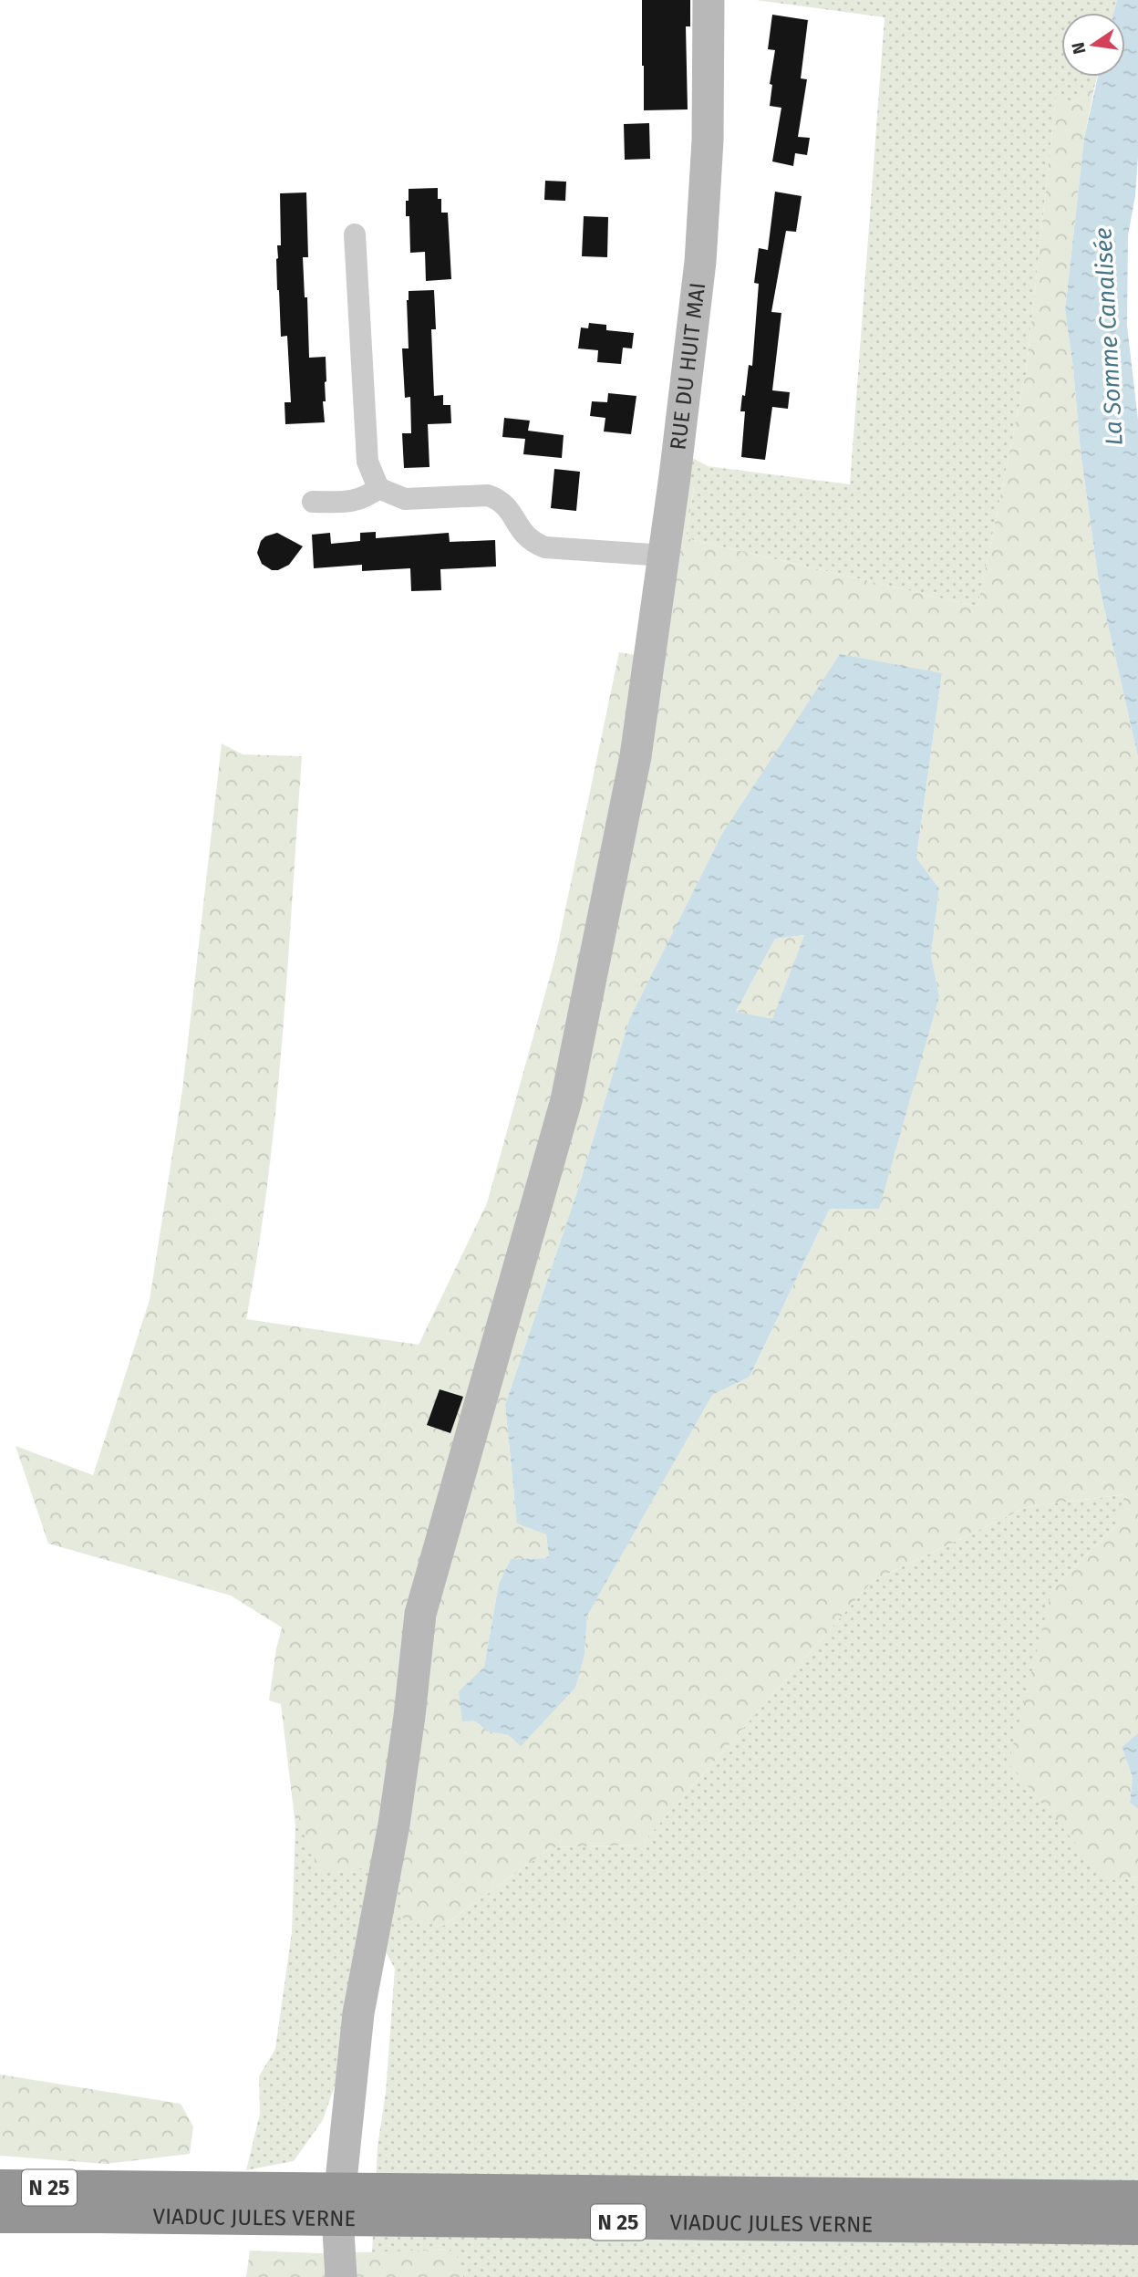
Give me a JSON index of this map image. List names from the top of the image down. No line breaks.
{"streets":{"highway":["N 25","VIADUC JULES VERNE"],"street":["RUE DU HUIT MAI"]},"crossings":[["N 25","VIADUC JULES VERNE"]],"water":["La Somme Canalisée"],"north":"left"}
